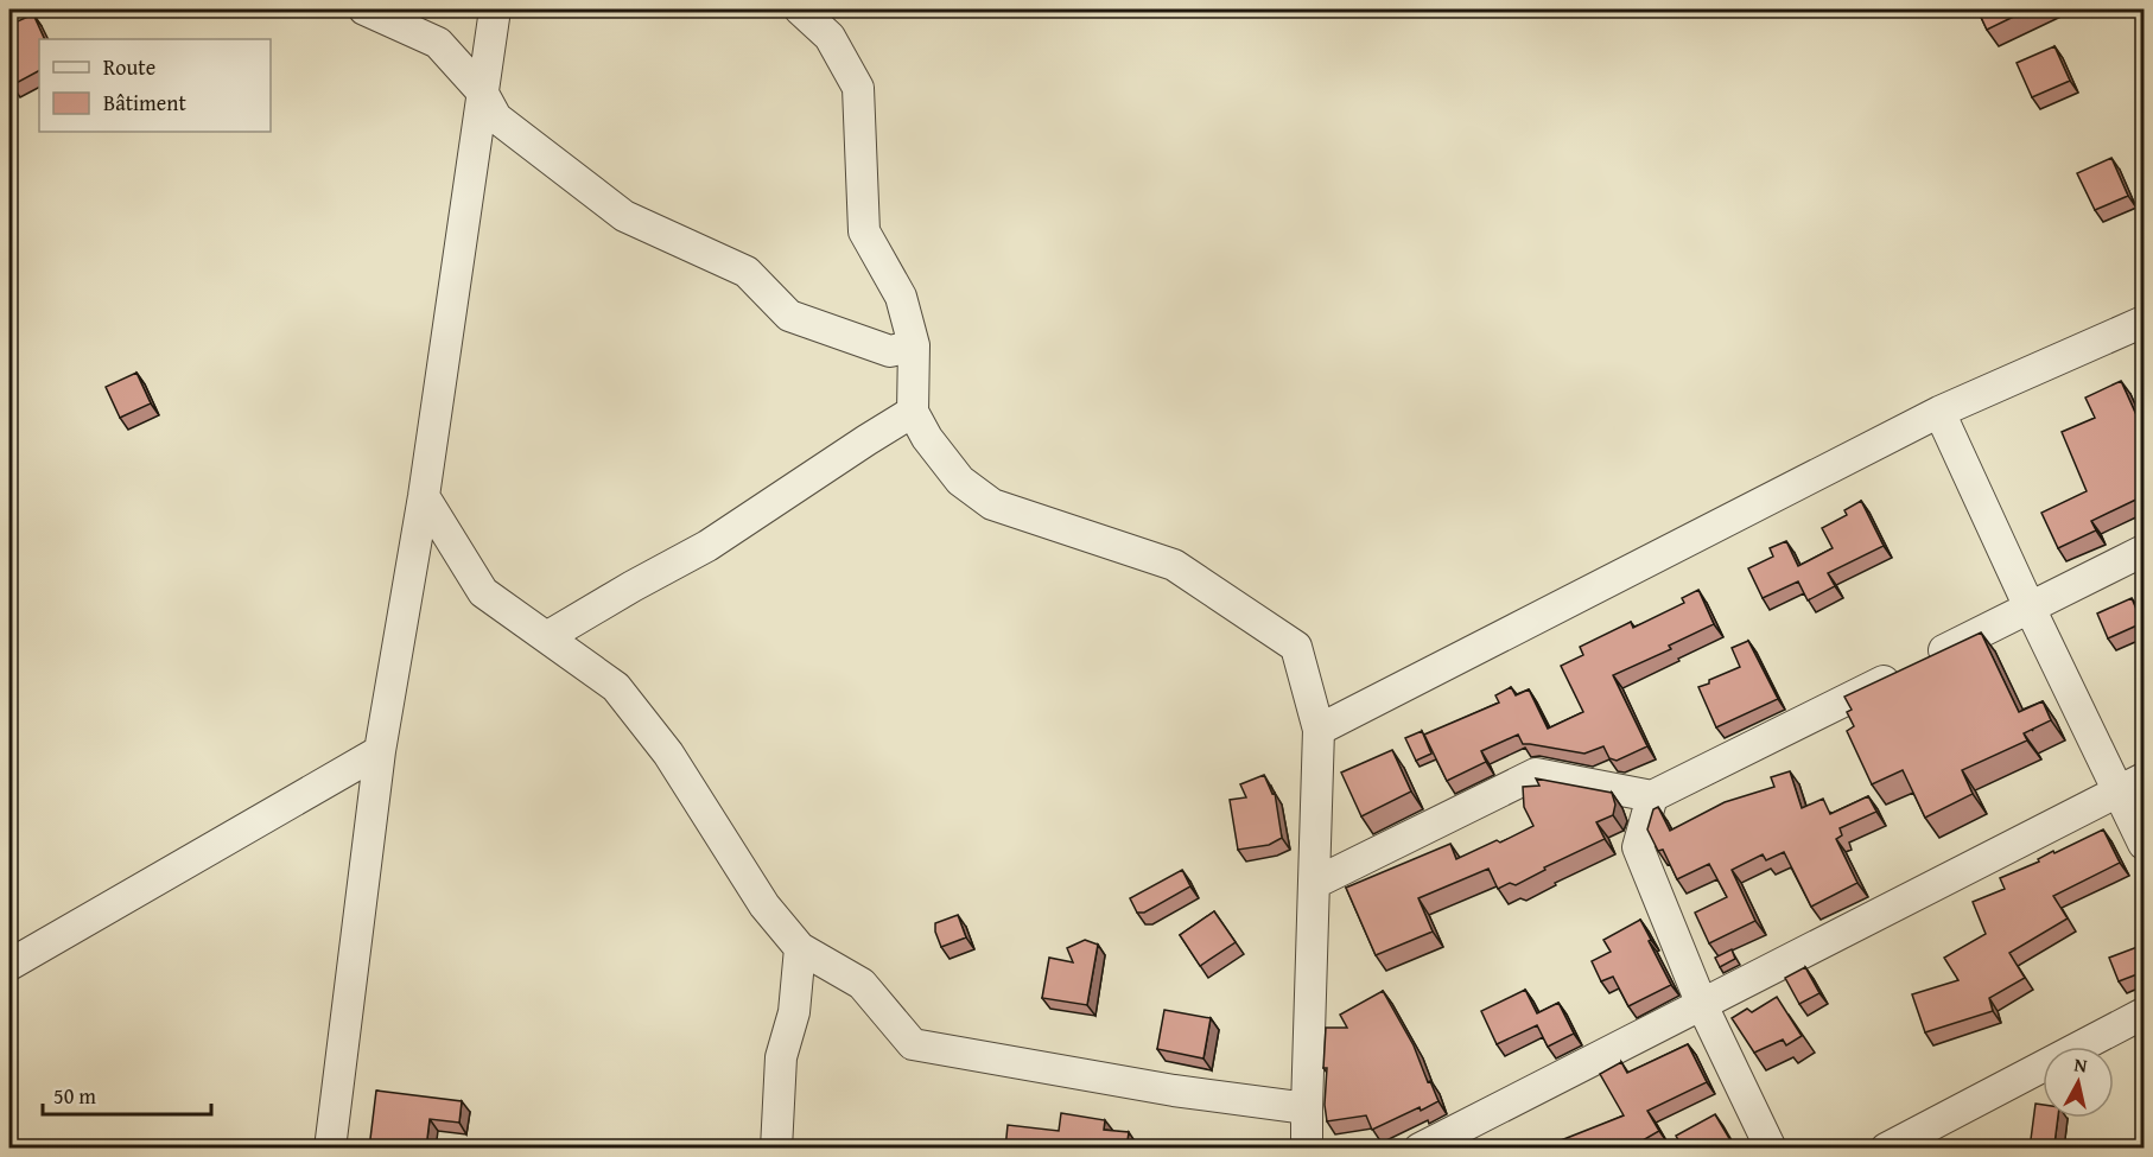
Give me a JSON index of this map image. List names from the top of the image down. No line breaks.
{"legend":["Route","Bâtiment"],"scale_bar":"50 m","north":"top"}
